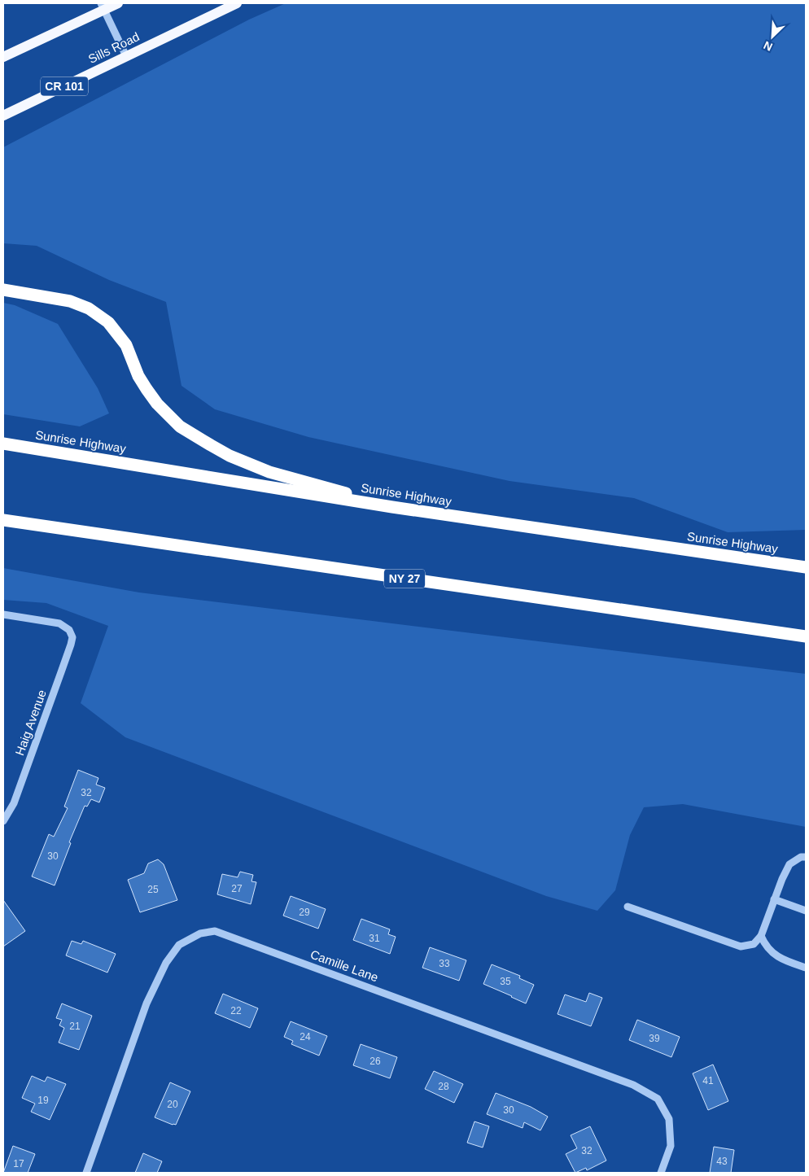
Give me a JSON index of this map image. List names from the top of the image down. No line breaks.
{"streets":{"highway":["Sunrise Highway","NY 27"],"main road":["Sills Road","CR 101"],"street":["Haig Avenue","Camille Lane"]},"house_numbers":["32","30","27","25","29","31","33","35","22","21","24","39","26","41","28","19","20","30","32","43","17"],"north":"bottom left"}
